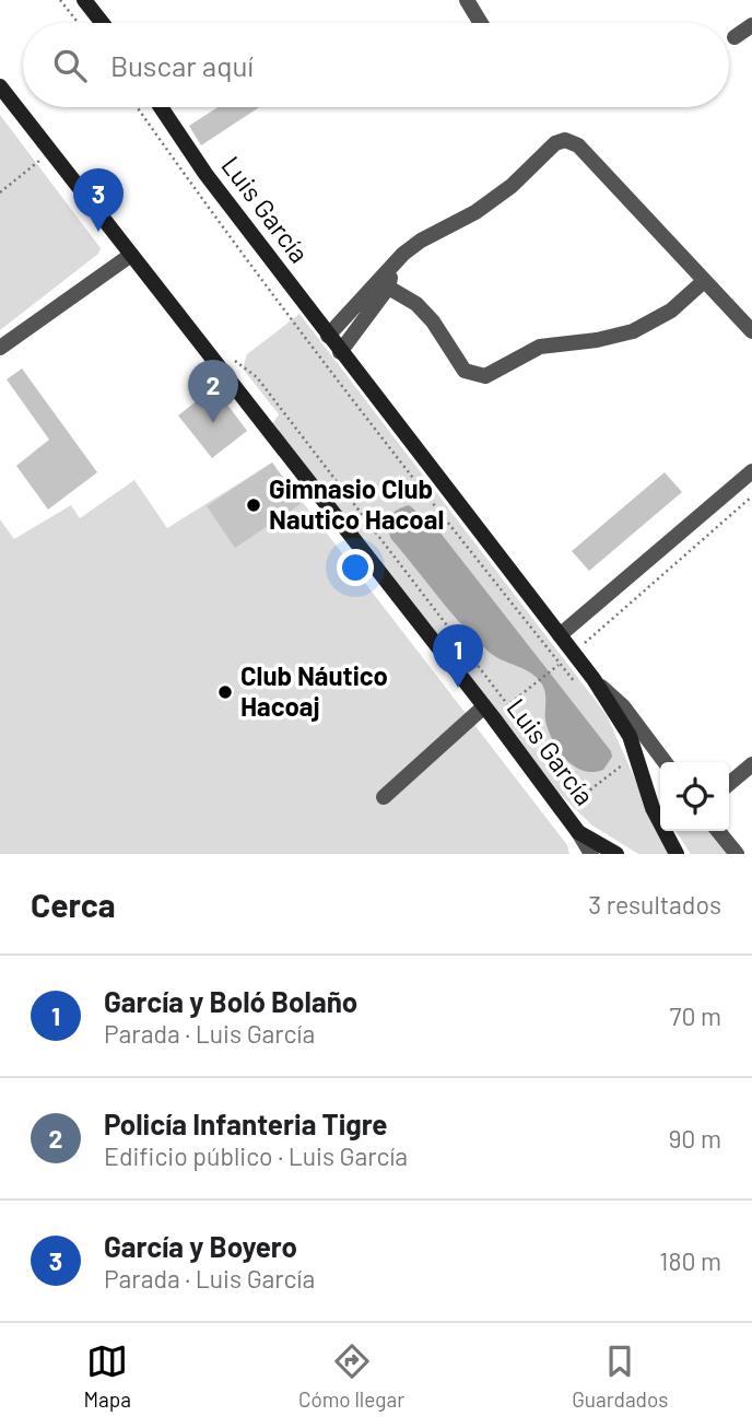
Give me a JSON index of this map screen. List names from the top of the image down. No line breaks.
{"streets":{"main road":["Luis García"]},"places":["Gimnasio Club Nautico Hacoal","Club Náutico Hacoaj"],"page":{"search":"Buscar aquí","pins":["3","2","1"],"heading":["Cerca","3 resultados"],"list":[{"mark":"1","name":"García y Boló Bolaño","note":"Parada · Luis García","value":"70 m"},{"mark":"2","name":"Policía Infanteria Tigre","note":"Edificio público · Luis García","value":"90 m"},{"mark":"3","name":"García y Boyero","note":"Parada · Luis García","value":"180 m"}],"nav":["Mapa","Cómo llegar","Guardados"]}}
